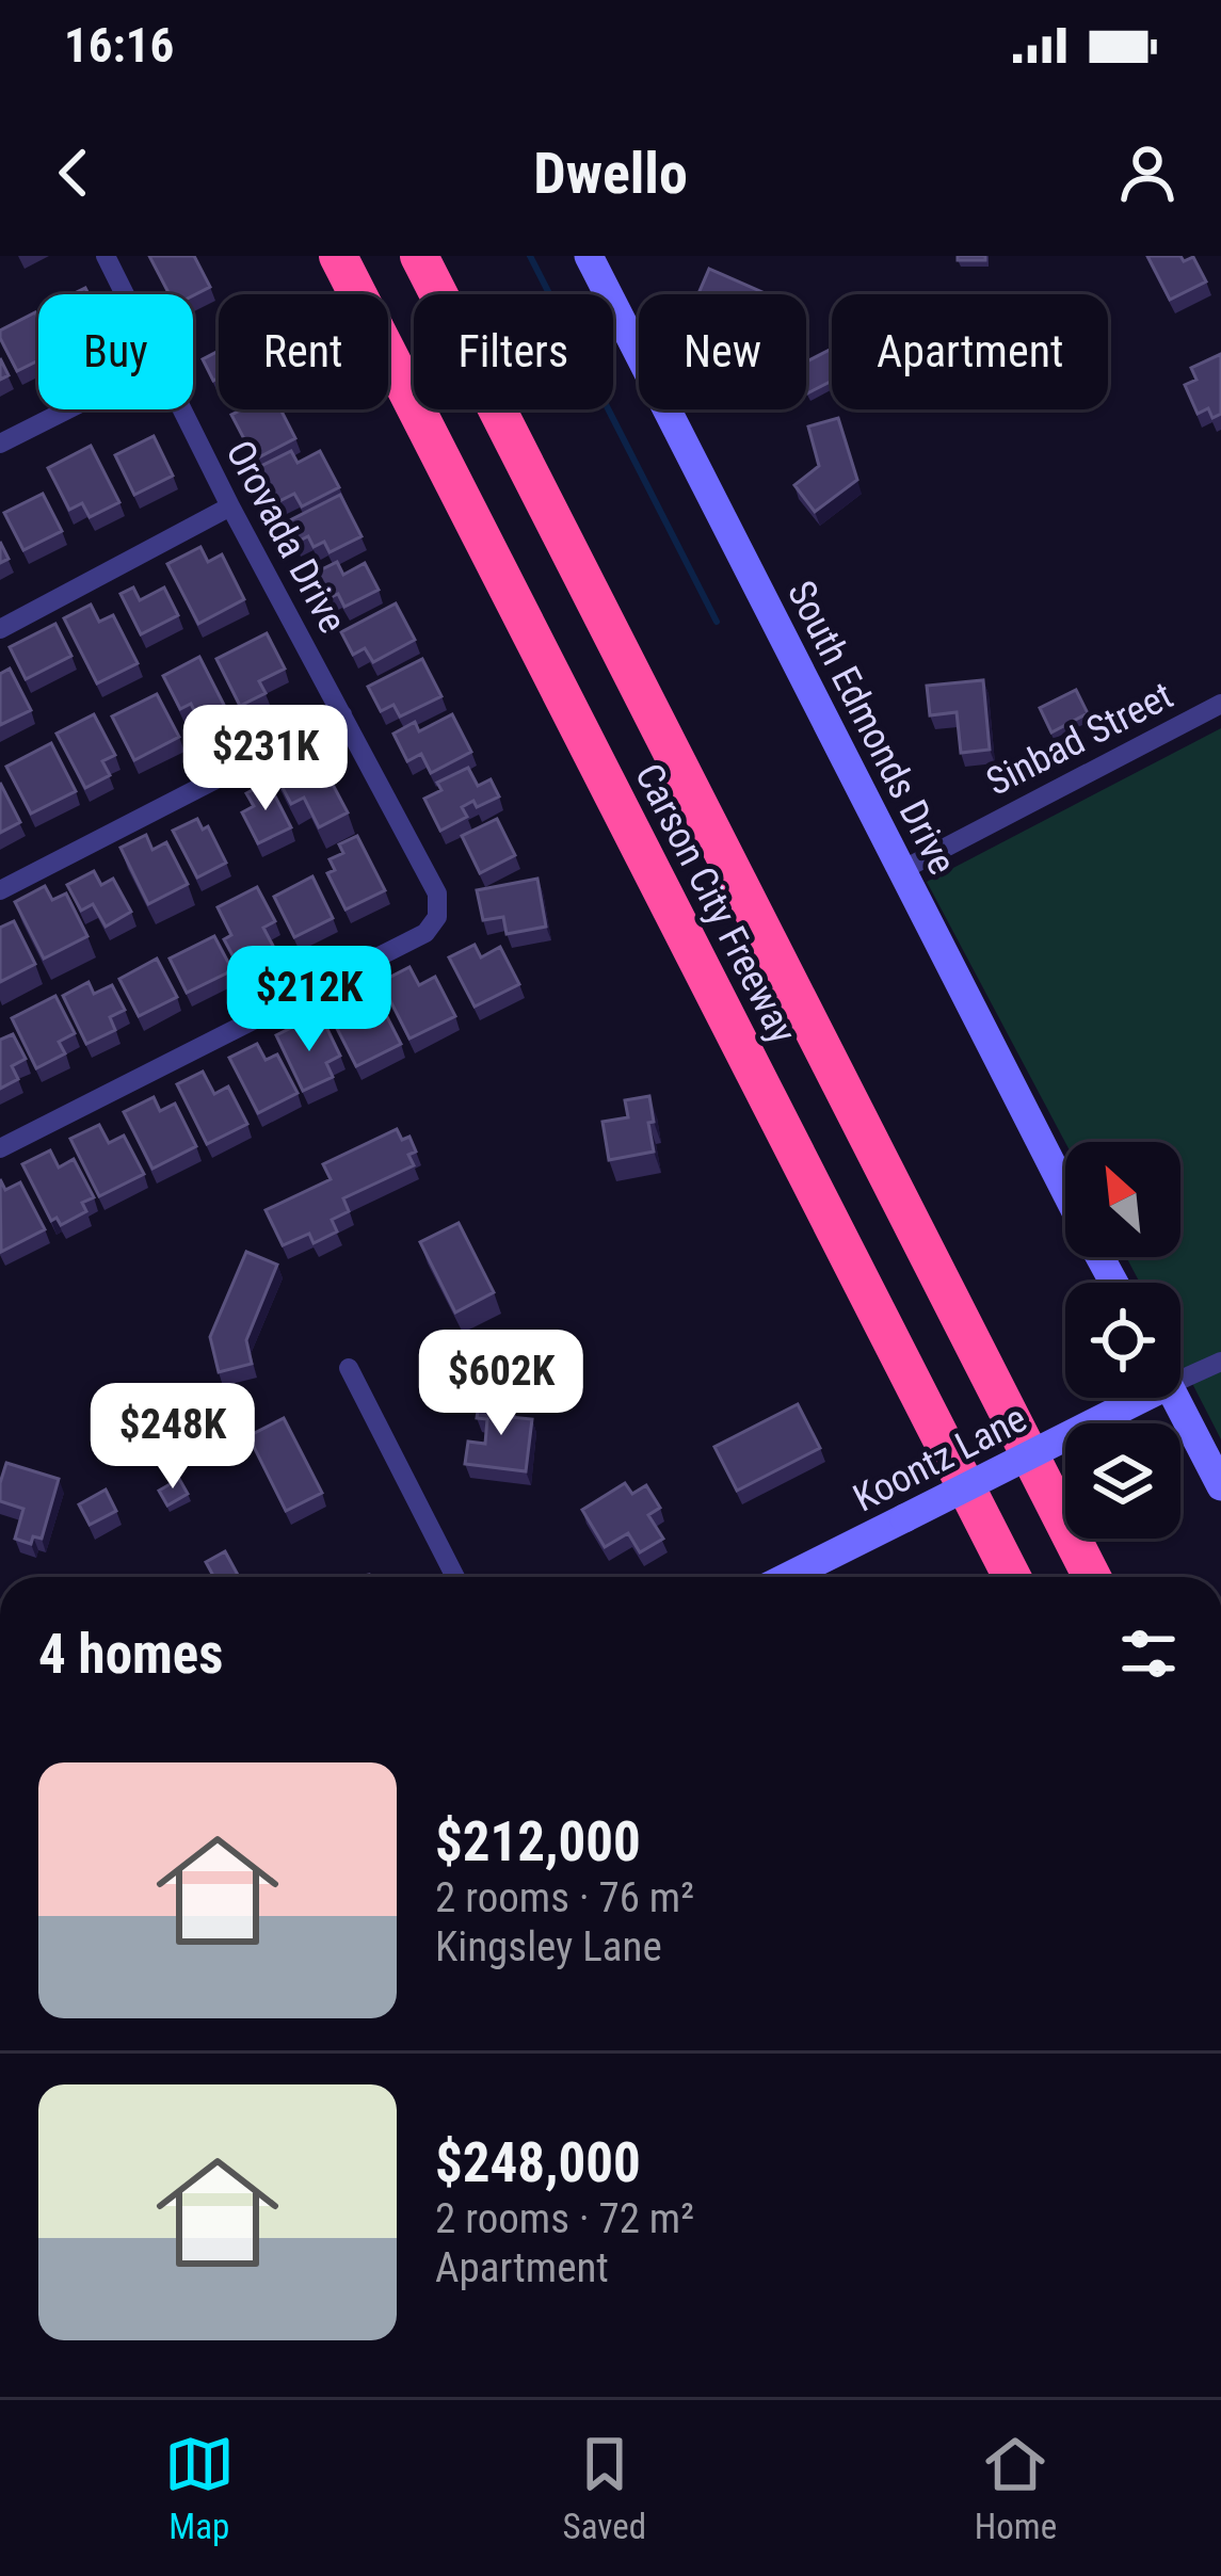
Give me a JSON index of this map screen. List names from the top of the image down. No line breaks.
{"streets":{"highway":["Carson City Freeway"],"street":["Orovada Drive","South Edmonds Drive","Sinbad Street","Koontz Lane"]},"crossings":[["South Edmonds Drive","Sinbad Street"]],"north":"top left","page":{"status":"16:16","header":"Dwello","chip":["Buy","Rent","Filters","New","Apartment"],"price":["$231K","$212K","$602K","$248K"],"heading":"4 homes","list":[{"name":"$212,000","note":"2 rooms · 76 m² · Kingsley Lane"},{"name":"$248,000","note":"2 rooms · 72 m² · Apartment"}],"tabs":["Map","Saved","Home"]}}
